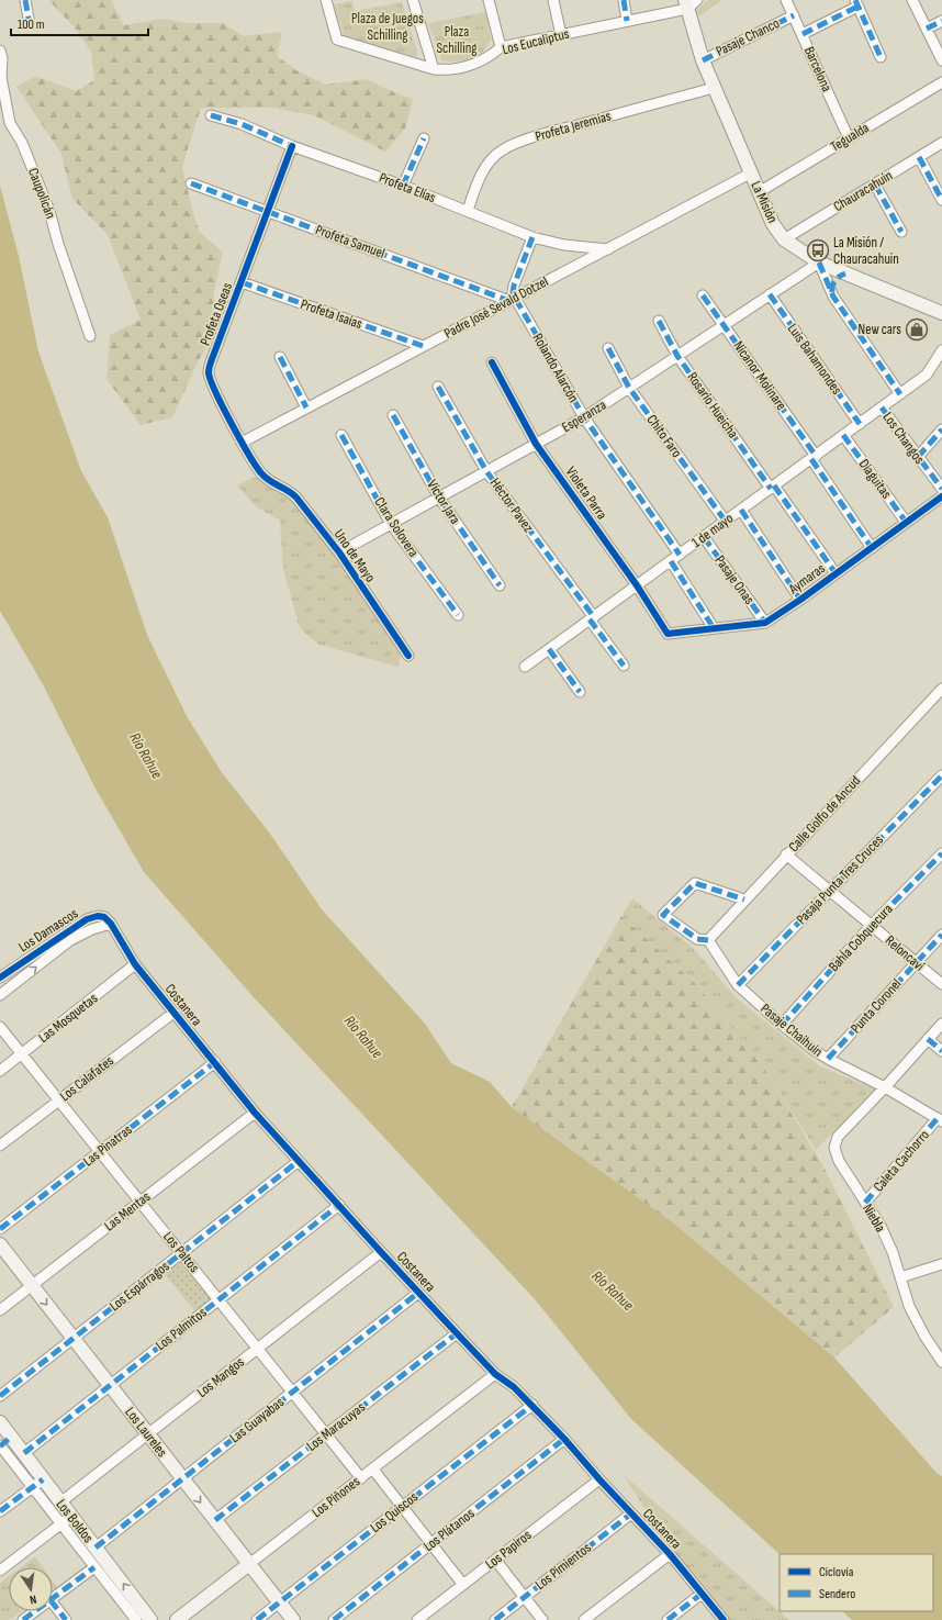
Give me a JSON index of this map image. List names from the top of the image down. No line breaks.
{"streets":{"street":["Pasaje Chanco","Los Eucaliptus","Barcelona","Profeta Jeremías","Tegualda","Profeta Elías","Chauracahuin","Caupolicán","La Misión","Profeta Samuel","Padre José Sevald Dotzel","Profeta Oseas","Profeta Isaías","Luis Bahamondes","Rolando Alarcón","Nicanor Molinare","Rosario Hueicha","Esperanza","Chito Faro","Los Changos","Diaguitas","Violeta Parra","Víctor Jara","Héctor Pavez","Clara Solovera","1 de mayo","Uno de Mayo","Aymaras","Pasaje Onas","Calle Golfo de Ancud","Pasaja Punta Tres Cruces","Los Damascos","BahÍa Cobquecura","Reloncaví","Costanera","Punta Coronel","Las Mosquetas","Pasaje Chaihuín","Los Calafates","Las Pinatras","Caleta Cachorro","Las Mentas","Niebla","Los Paltos","Los Espárragos","Los Palmitos","Los Mangos","Las Guayabas","Los Maracuyas","Los Laureles","Los Piñones","Los Quiscos","Los Boldos","Los Plátanos","Los Papiros","Los Pimientos"]},"crossings":[["Pasaje Chanco","Barcelona"],["Pasaje Chanco","La Misión"],["Los Eucaliptus","La Misión"],["Barcelona","Tegualda"],["Profeta Jeremías","Profeta Elías"],["Profeta Jeremías","La Misión"],["Tegualda","La Misión"],["Profeta Elías","Padre José Sevald Dotzel"],["Profeta Elías","Profeta Oseas"],["Chauracahuin","La Misión"],["La Misión","Padre José Sevald Dotzel"],["La Misión","Esperanza"],["Profeta Samuel","Padre José Sevald Dotzel"],["Profeta Samuel","Profeta Oseas"],["Profeta Samuel","Rolando Alarcón"],["Padre José Sevald Dotzel","Profeta Oseas"],["Padre José Sevald Dotzel","Profeta Isaías"],["Padre José Sevald Dotzel","Rolando Alarcón"],["Profeta Oseas","Profeta Isaías"],["Profeta Oseas","Uno de Mayo"],["Luis Bahamondes","Esperanza"],["Luis Bahamondes","1 de mayo"],["Rolando Alarcón","Esperanza"],["Rolando Alarcón","1 de mayo"],["Rolando Alarcón","Aymaras"],["Nicanor Molinare","Esperanza"],["Nicanor Molinare","1 de mayo"],["Nicanor Molinare","Aymaras"],["Rosario Hueicha","Esperanza"],["Rosario Hueicha","1 de mayo"],["Rosario Hueicha","Aymaras"],["Esperanza","Chito Faro"],["Esperanza","Violeta Parra"],["Esperanza","Víctor Jara"],["Esperanza","Héctor Pavez"],["Esperanza","Clara Solovera"],["Esperanza","Uno de Mayo"],["Chito Faro","1 de mayo"],["Los Changos","1 de mayo"],["Diaguitas","1 de mayo"],["Diaguitas","Aymaras"],["Violeta Parra","1 de mayo"],["Violeta Parra","Aymaras"],["Héctor Pavez","1 de mayo"],["1 de mayo","Pasaje Onas"],["Aymaras","Pasaje Onas"],["Calle Golfo de Ancud","Reloncaví"],["Calle Golfo de Ancud","Pasaje Chaihuín"],["Pasaja Punta Tres Cruces","Reloncaví"],["Pasaja Punta Tres Cruces","Pasaje Chaihuín"],["Los Damascos","Costanera"],["BahÍa Cobquecura","Reloncaví"],["BahÍa Cobquecura","Pasaje Chaihuín"],["Reloncaví","Punta Coronel"],["Costanera","Las Mosquetas"],["Costanera","Los Calafates"],["Costanera","Las Pinatras"],["Costanera","Las Mentas"],["Costanera","Los Espárragos"],["Costanera","Los Palmitos"],["Costanera","Los Mangos"],["Costanera","Las Guayabas"],["Costanera","Los Maracuyas"],["Costanera","Los Piñones"],["Costanera","Los Quiscos"],["Costanera","Los Plátanos"],["Costanera","Los Papiros"],["Costanera","Los Pimientos"],["Punta Coronel","Pasaje Chaihuín"],["Las Mosquetas","Los Paltos"],["Pasaje Chaihuín","Caleta Cachorro"],["Pasaje Chaihuín","Niebla"],["Los Calafates","Los Paltos"],["Las Pinatras","Los Paltos"],["Caleta Cachorro","Niebla"],["Las Mentas","Los Paltos"],["Las Mentas","Los Laureles"],["Los Paltos","Los Espárragos"],["Los Paltos","Los Palmitos"],["Los Paltos","Los Mangos"],["Los Paltos","Las Guayabas"],["Los Paltos","Los Maracuyas"],["Los Paltos","Los Piñones"],["Los Espárragos","Los Laureles"],["Los Palmitos","Los Laureles"],["Los Palmitos","Los Boldos"],["Los Mangos","Los Laureles"],["Los Mangos","Los Boldos"],["Las Guayabas","Los Laureles"],["Las Guayabas","Los Boldos"],["Los Maracuyas","Los Laureles"],["Los Laureles","Los Piñones"],["Los Laureles","Los Quiscos"]],"water":["Río Rahue"],"parks":["Plaza de Juegos Schilling","Plaza Schilling"],"places":{"bus stop":["La Misión / Chauracahuin"],"shop":["New cars"]},"legend":["Ciclovía","Sendero"],"scale_bar":"100 m","north":"bottom"}
